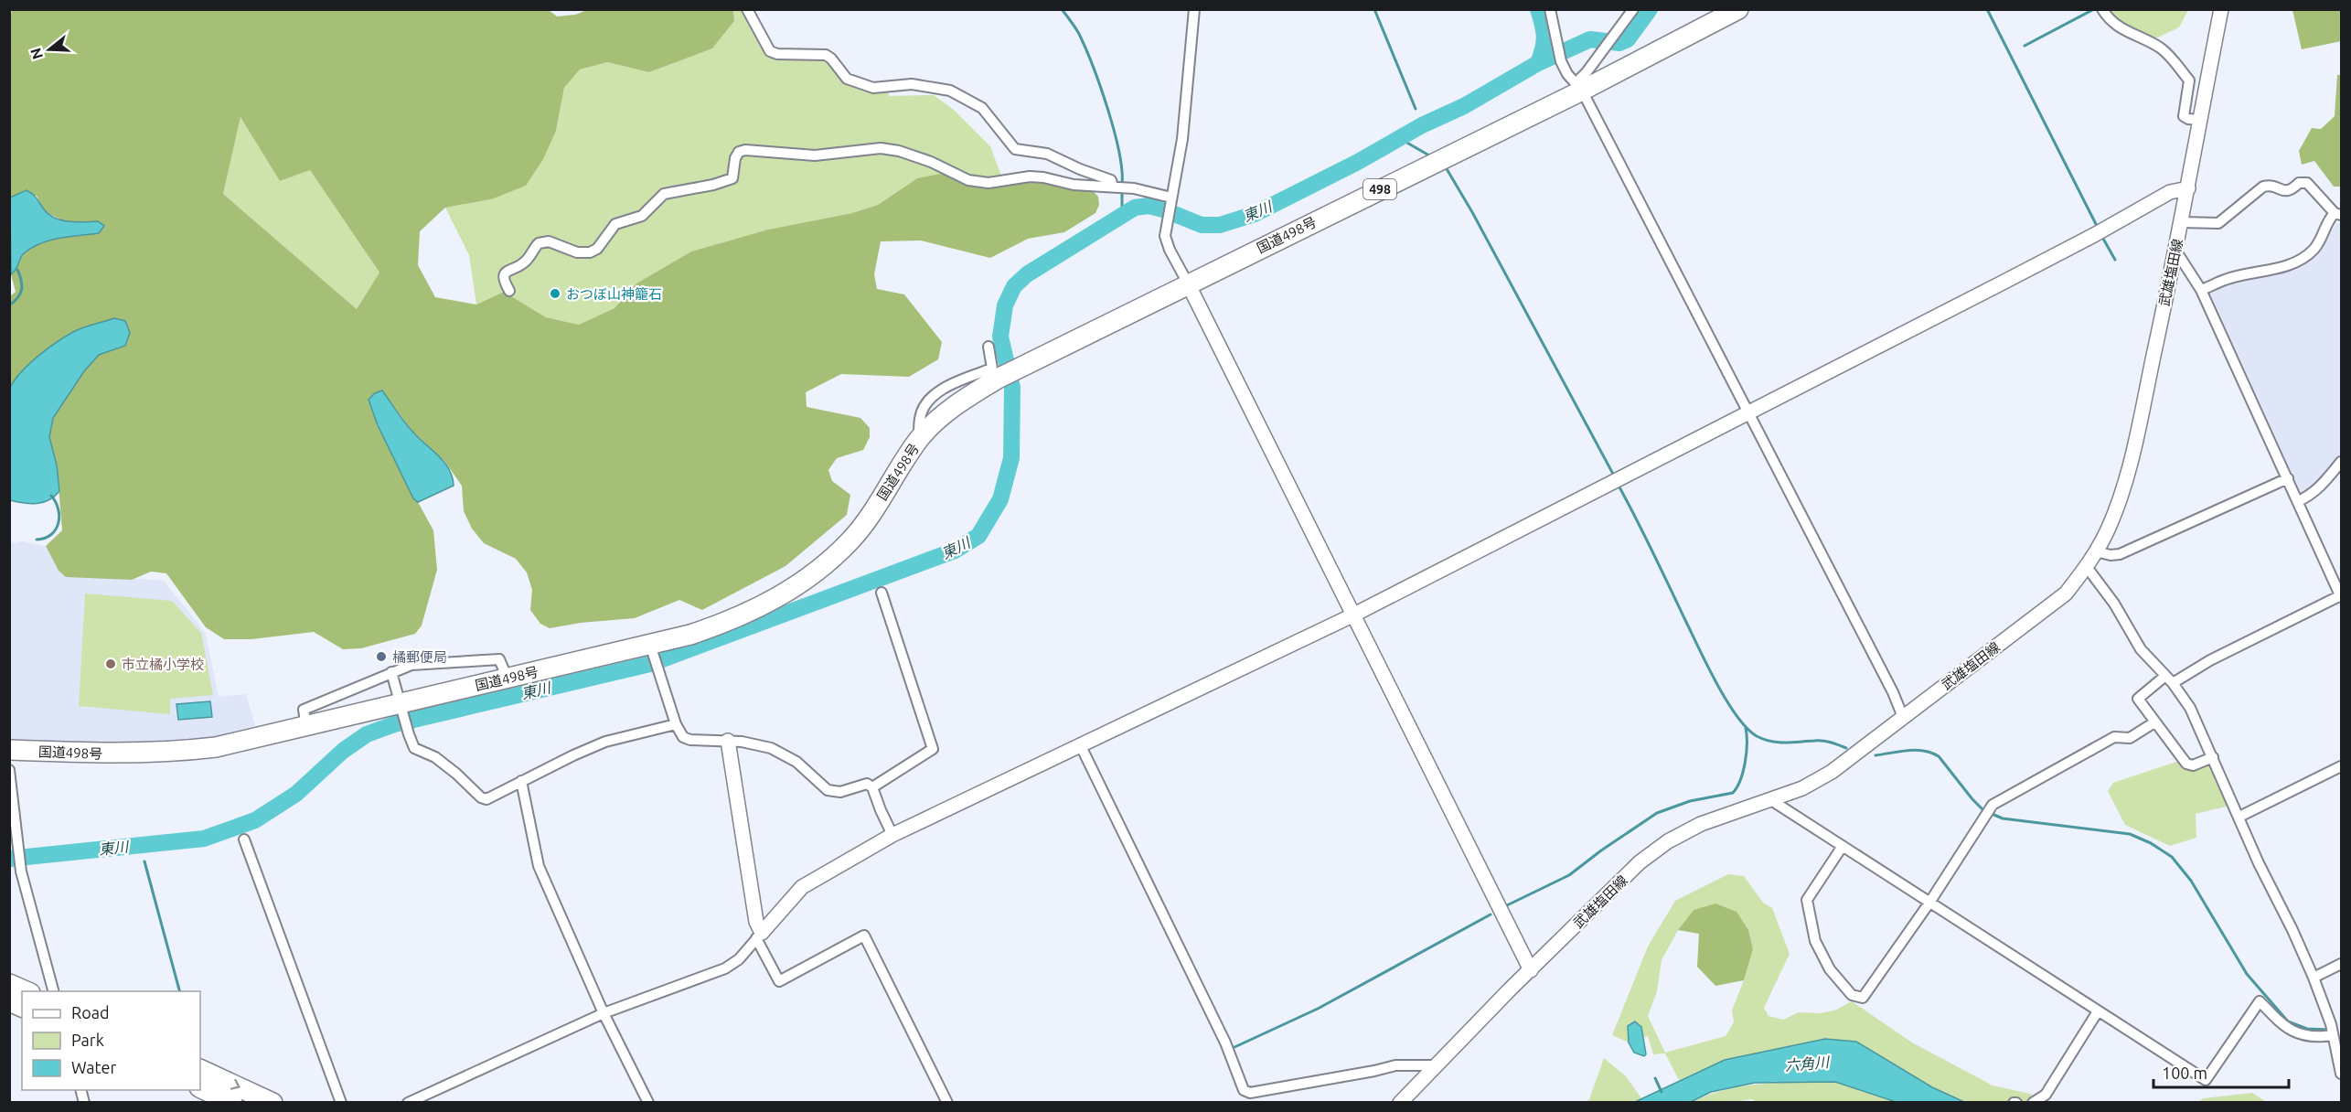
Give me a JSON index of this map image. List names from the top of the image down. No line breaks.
{"streets":{"highway":["498","国道498号"],"street":["武雄塩田線"]},"water":["東川","六角川"],"places":["おつぼ山神籠石","橘郵便局","市立橘小学校"],"legend":["Road","Park","Water"],"scale_bar":"100 m","north":"left"}
